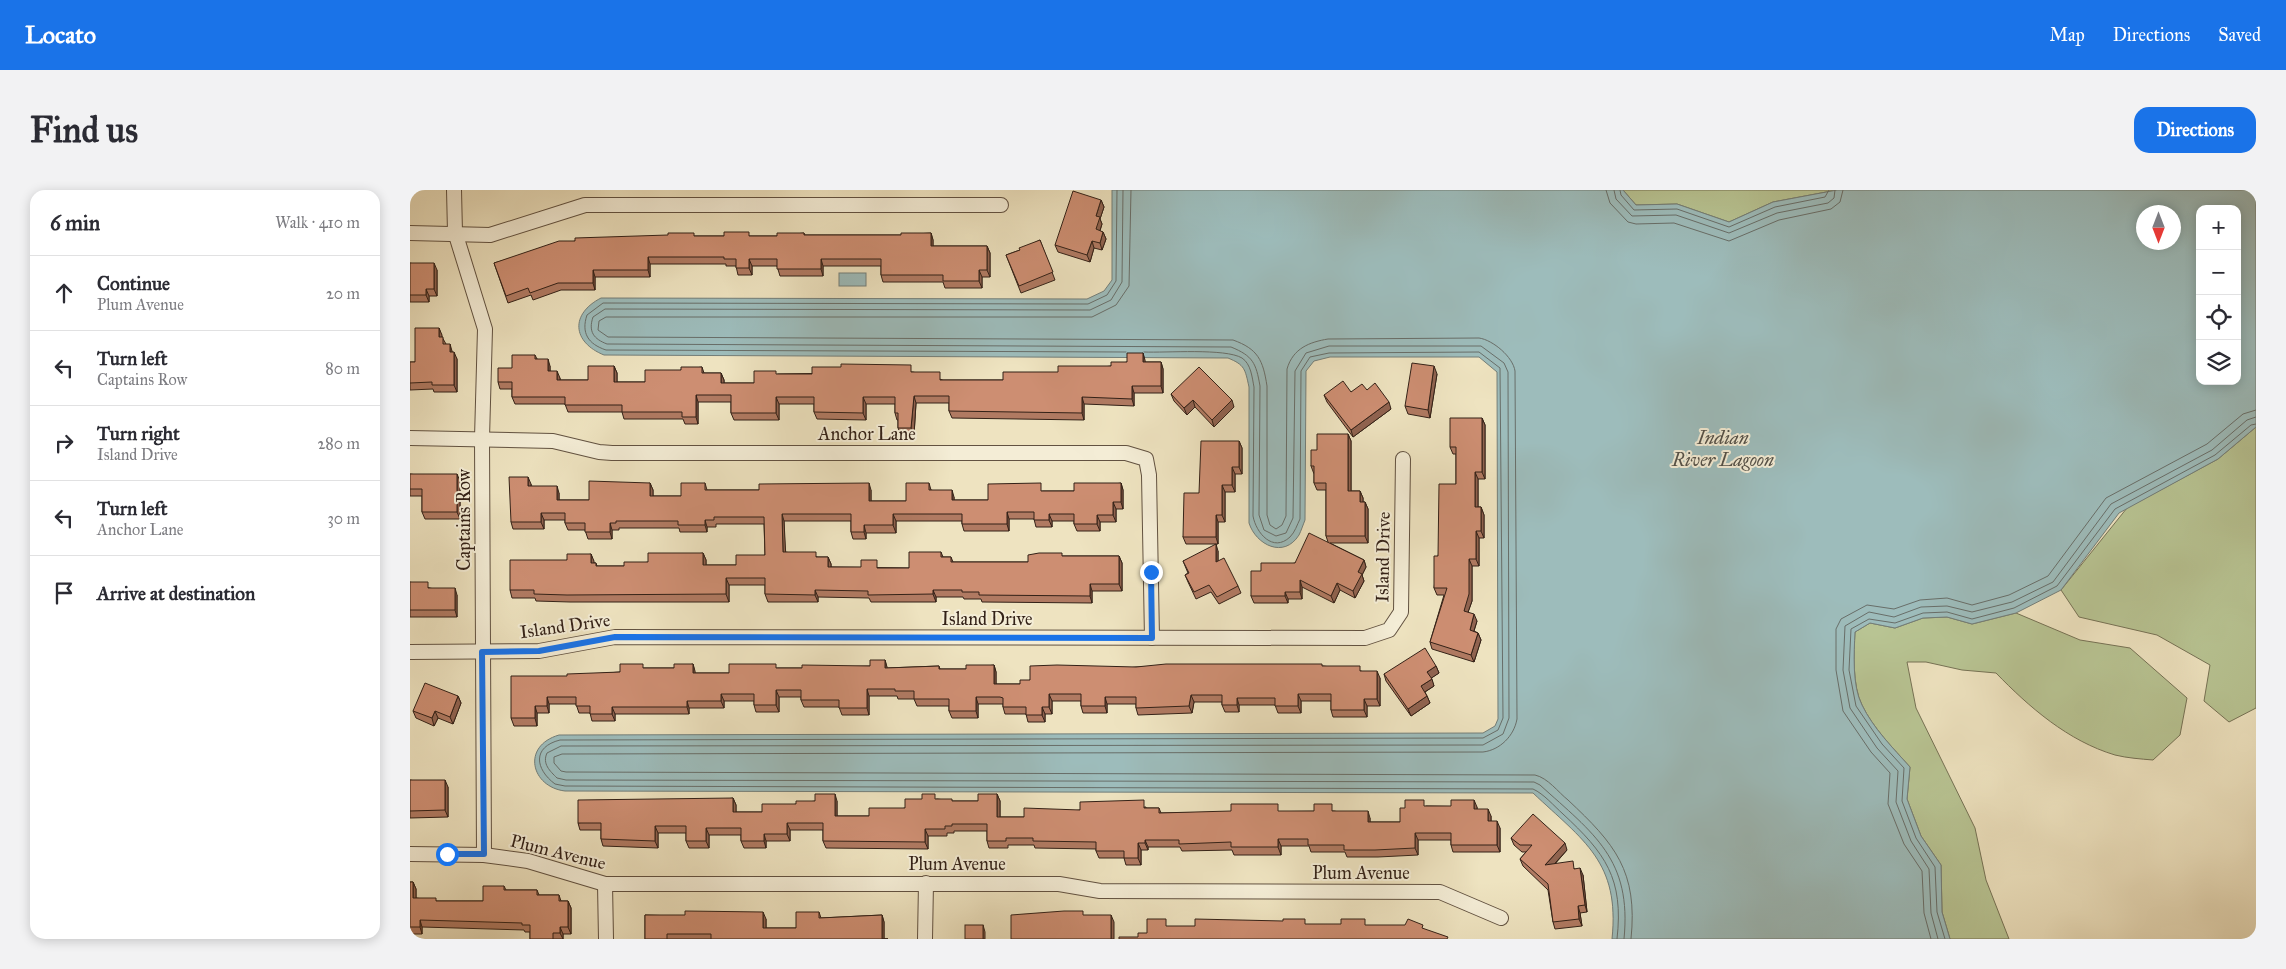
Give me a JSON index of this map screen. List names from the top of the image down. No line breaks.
{"streets":{"street":["Anchor Lane","Captains Row","Island Drive","Plum Avenue"]},"crossings":[["Anchor Lane","Captains Row"],["Anchor Lane","Island Drive"],["Captains Row","Island Drive"],["Captains Row","Plum Avenue"]],"water":["Indian River Lagoon"],"north":"bottom","page":{"header":"Locato","nav":["Map","Directions","Saved"],"buttons":"Directions","title":"Find us","heading":["6 min","Walk · 410 m"],"map_buttons":["+","−"],"list":[["Continue","Plum Avenue","20 m"],["Turn left","Captains Row","80 m"],["Turn right","Island Drive","280 m"],["Turn left","Anchor Lane","30 m"],"Arrive at destination"]}}
